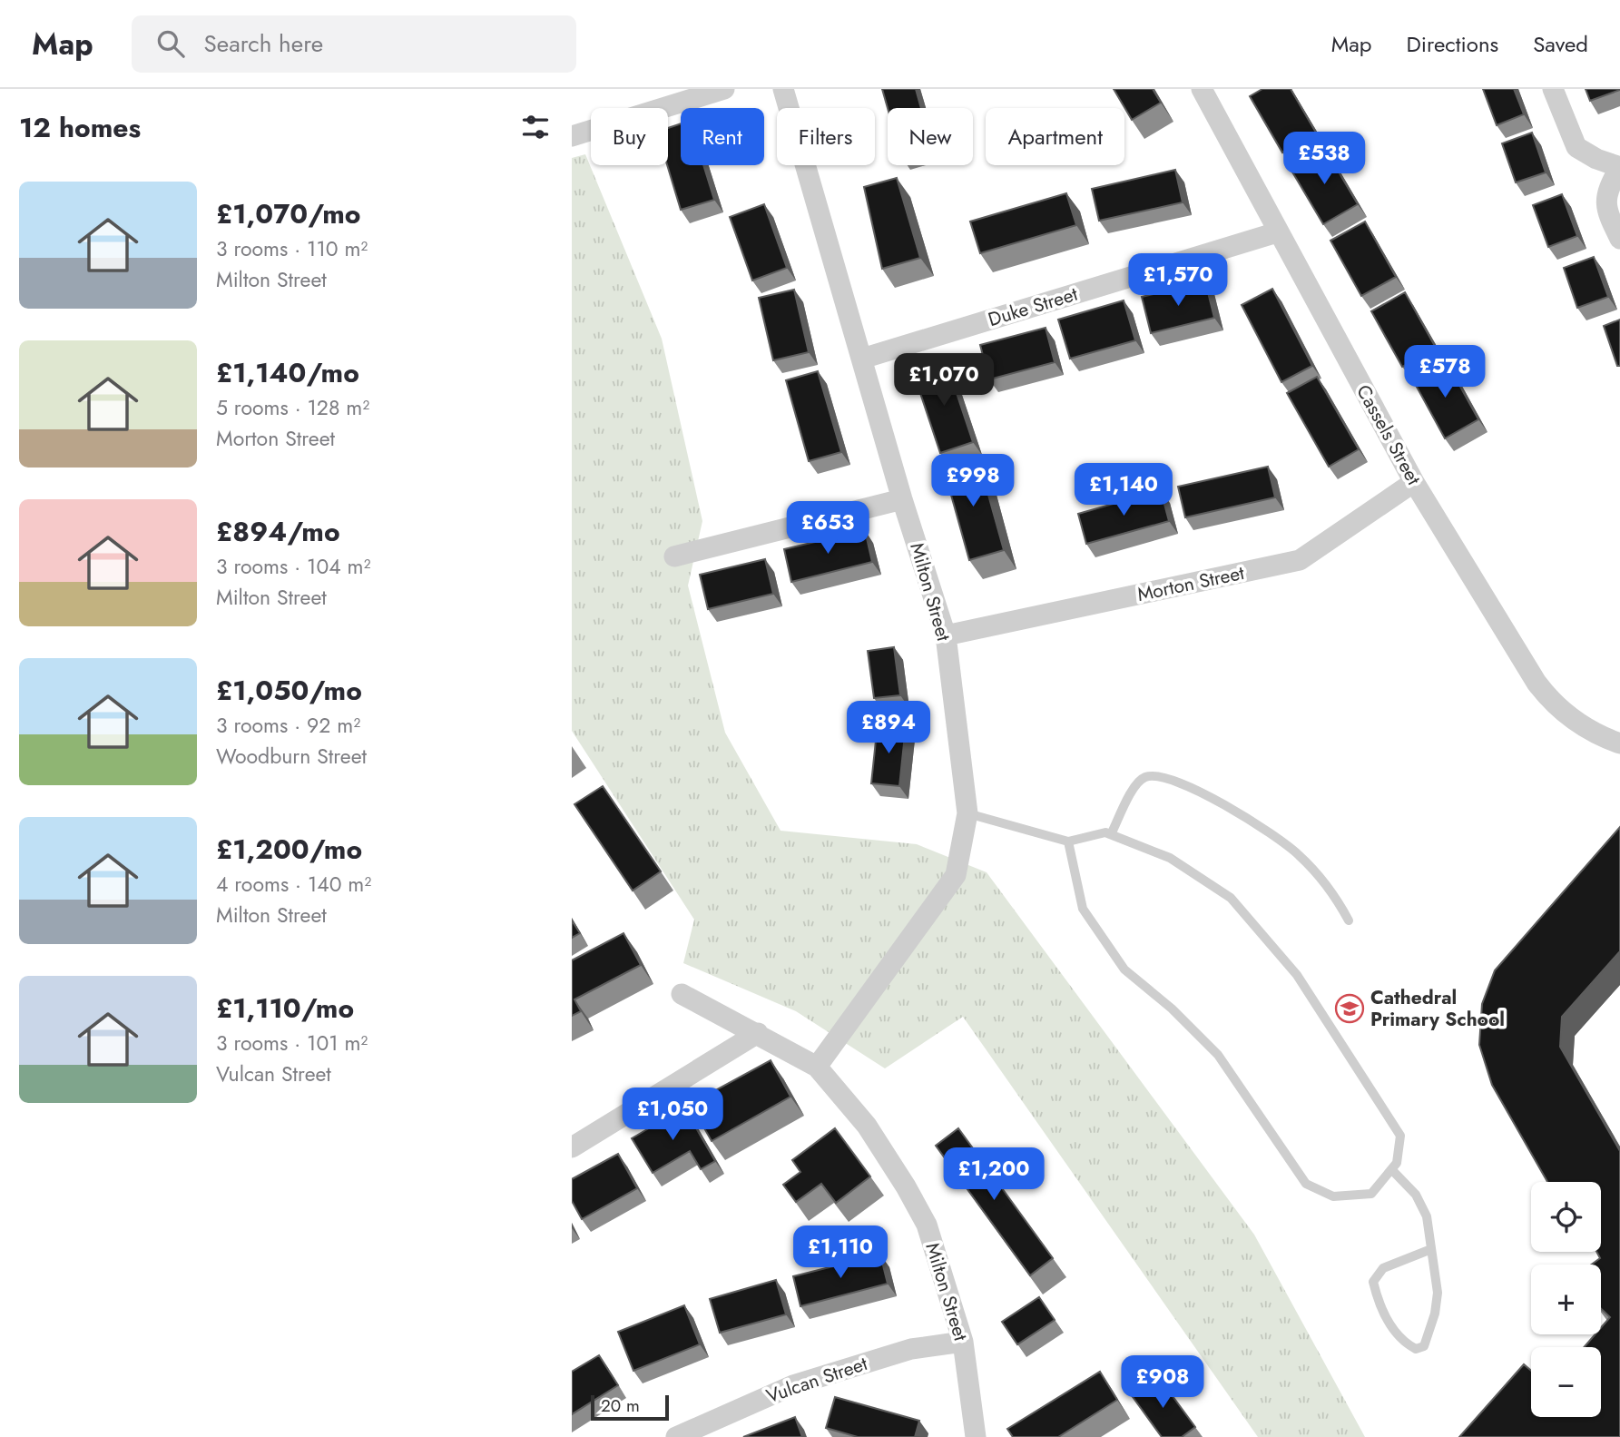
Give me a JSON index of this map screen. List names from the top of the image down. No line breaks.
{"streets":{"street":["Duke Street","Cassels Street","Morton Street","Milton Street","Vulcan Street"]},"crossings":[["Duke Street","Cassels Street"],["Duke Street","Milton Street"],["Cassels Street","Morton Street"],["Morton Street","Milton Street"],["Milton Street","Vulcan Street"]],"places":{"school or university":["Cathedral Primary School"]},"scale_bar":"20 m","page":{"header":"Map","search":"Search here","nav":["Map","Directions","Saved"],"heading":"12 homes","chip":["Buy","Rent","Filters","New","Apartment"],"price":["£538","£1,570","£578","£1,070","£998","£1,140","£653","£894","£1,050","£1,200","£1,110","£908"],"list":[{"name":"£1,070/mo","note":"3 rooms · 110 m² · Milton Street"},{"name":"£1,140/mo","note":"5 rooms · 128 m² · Morton Street"},{"name":"£894/mo","note":"3 rooms · 104 m² · Milton Street"},{"name":"£1,050/mo","note":"3 rooms · 92 m² · Woodburn Street"},{"name":"£1,200/mo","note":"4 rooms · 140 m² · Milton Street"},{"name":"£1,110/mo","note":"3 rooms · 101 m² · Vulcan Street"}],"map_buttons":["+","−"],"scale":"20 m"}}
